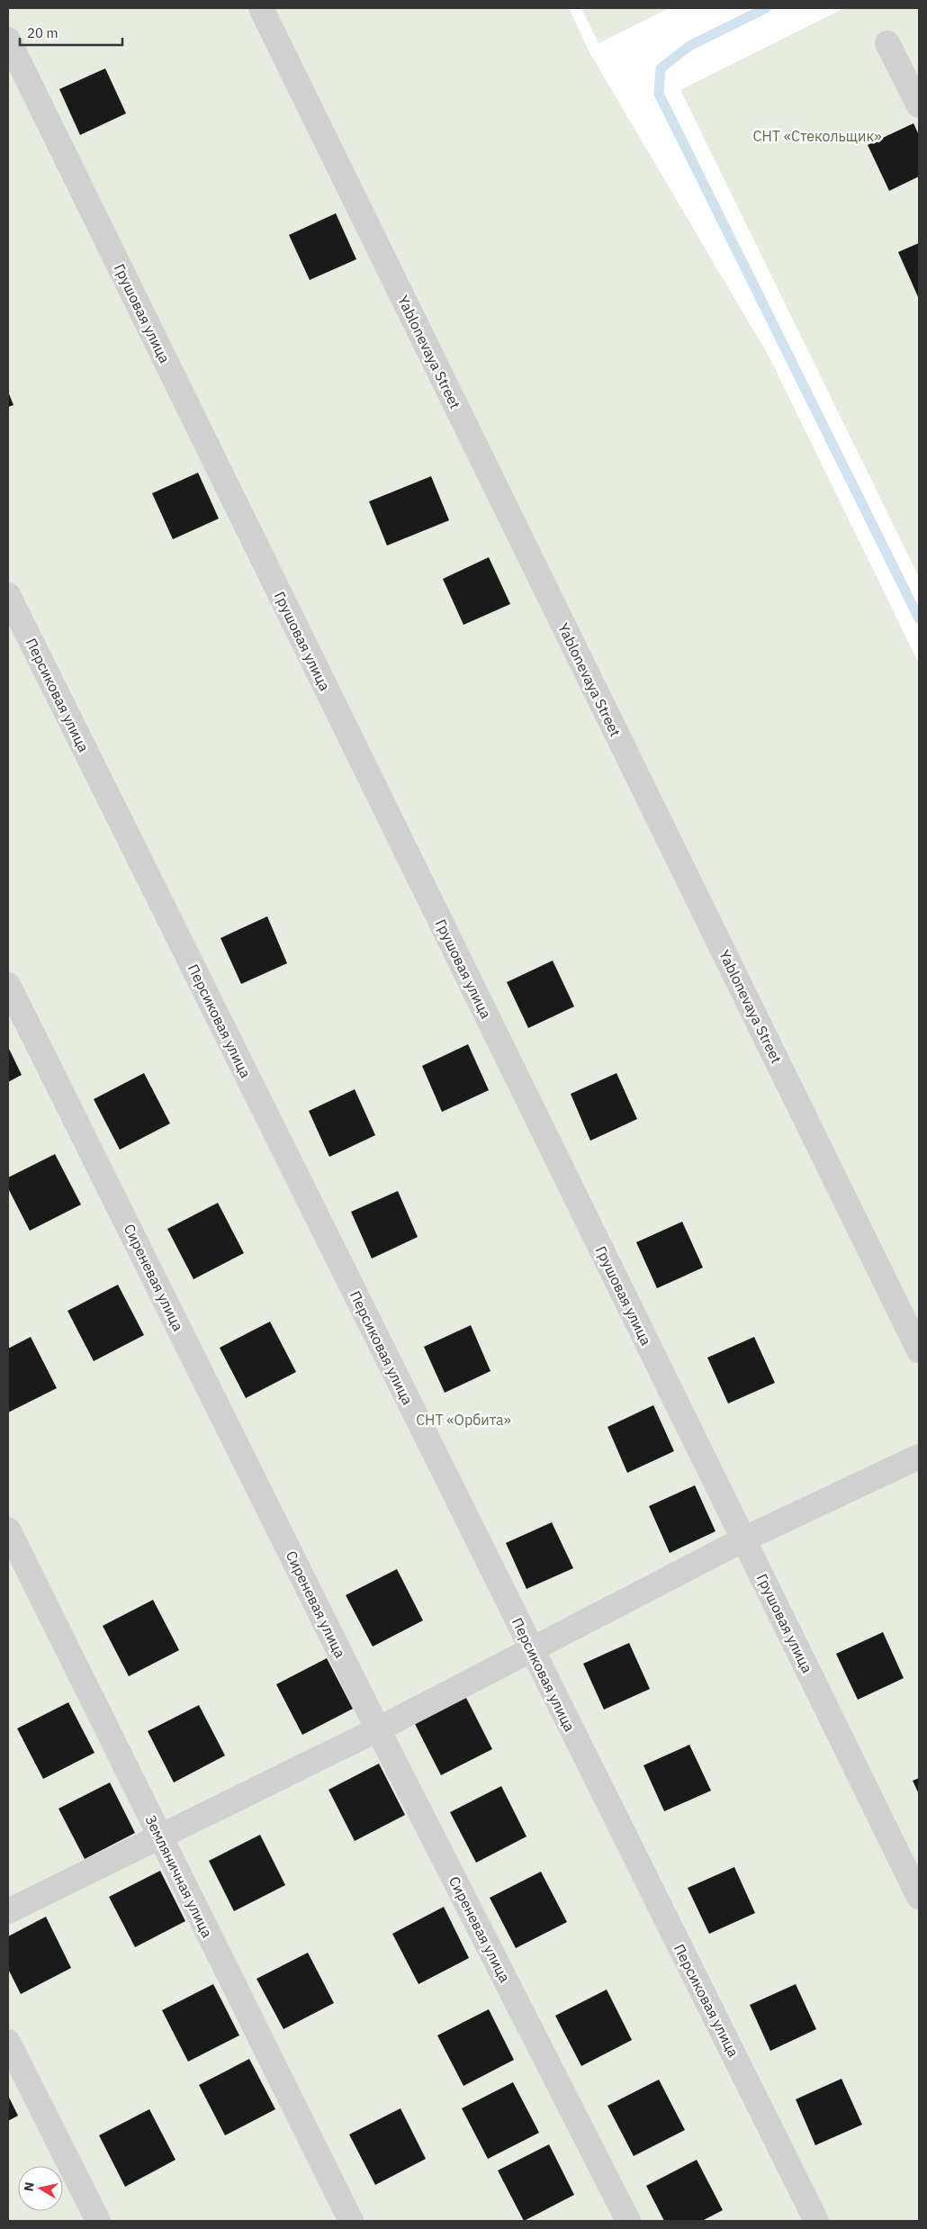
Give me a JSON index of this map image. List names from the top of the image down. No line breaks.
{"streets":{"street":["Грушовая улица","Yablonevaya Street","Персиковая улица","Сиреневая улица","Земляничная улица"]},"parks":["СНТ «Стекольщик»","СНТ «Орбита»"],"scale_bar":"20 m","north":"left"}
